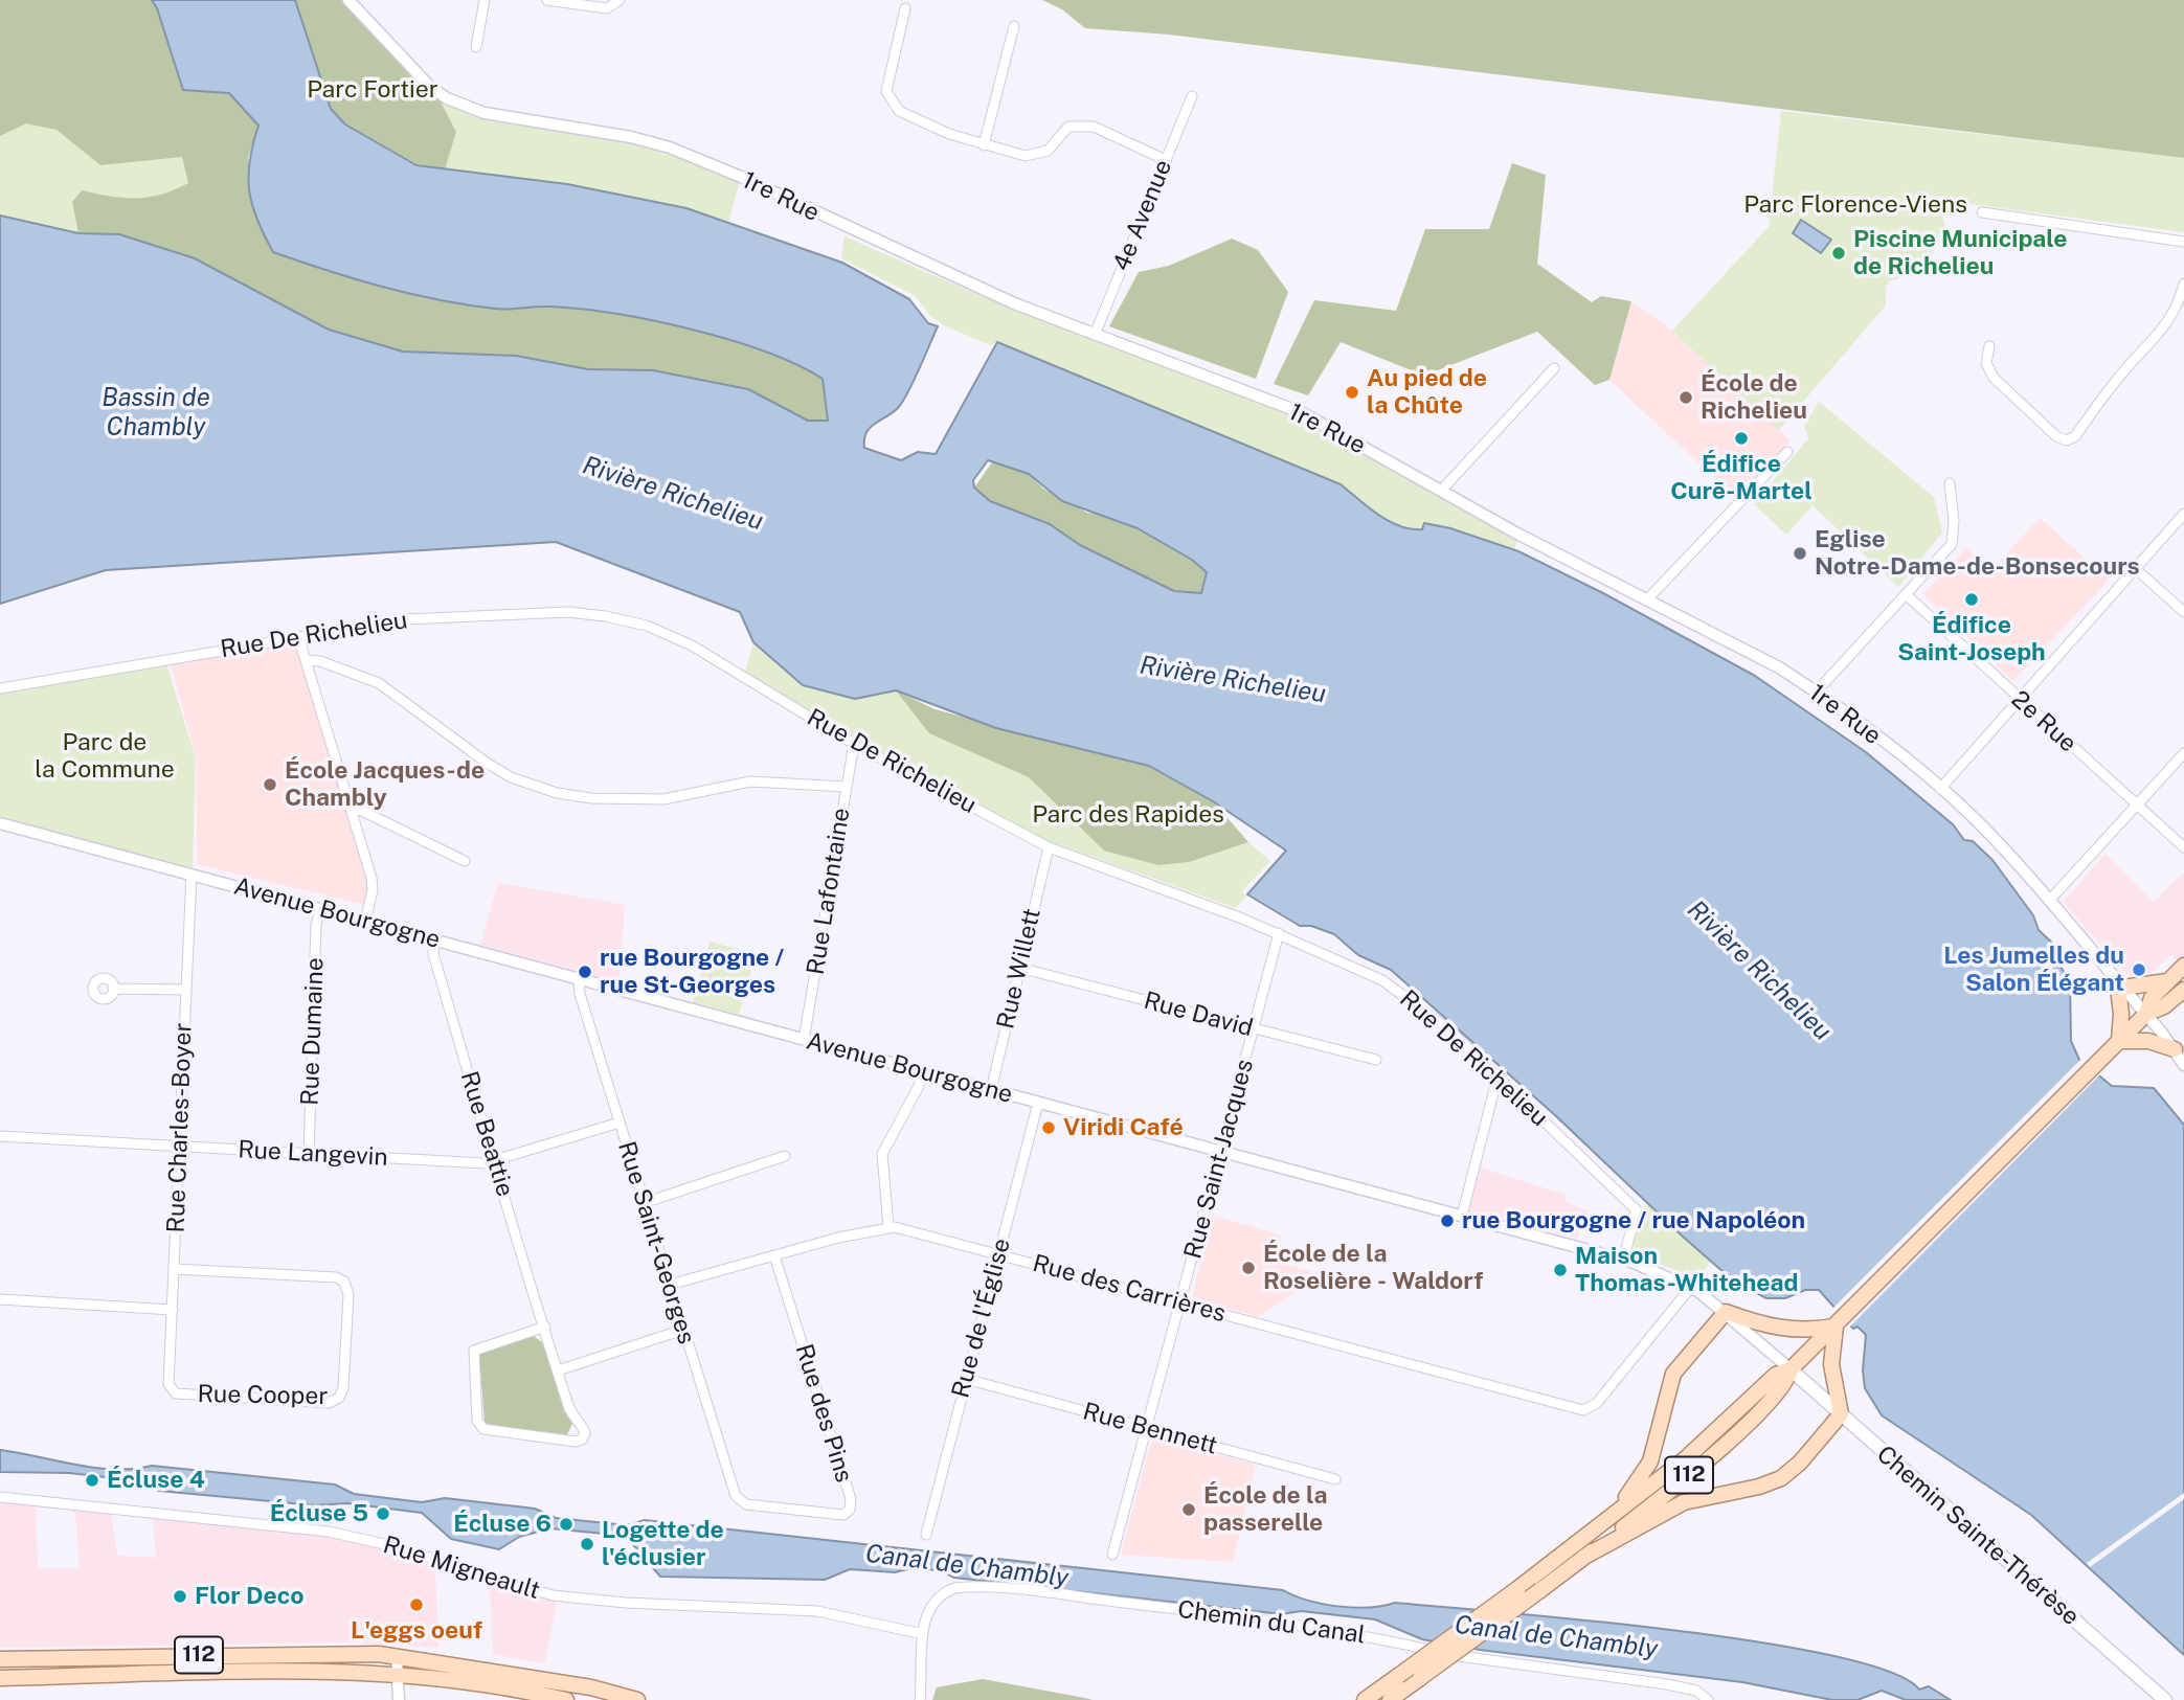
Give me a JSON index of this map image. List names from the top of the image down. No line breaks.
{"streets":{"main road":["112","Chemin Sainte-Thérèse"],"street":["1re Rue","4e Avenue","Rue De Richelieu","2e Rue","Rue Lafontaine","Avenue Bourgogne","Rue Willett","Rue David","Rue Dumaine","Rue Charles-Boyer","Rue Beattie","Rue Langevin","Rue Saint-Jacques","Rue Saint-Georges","Rue des Carrières","Rue de l'Église","Rue Cooper","Rue des Pins","Rue Bennett","Rue Migneault","Chemin du Canal"]},"crossings":[["1re Rue","4e Avenue"],["1re Rue","112"],["Rue De Richelieu","Rue Lafontaine"],["Rue De Richelieu","Avenue Bourgogne"],["Rue De Richelieu","Rue Willett"],["Rue De Richelieu","Rue Saint-Jacques"],["Rue Lafontaine","Avenue Bourgogne"],["Avenue Bourgogne","Rue Willett"],["Avenue Bourgogne","Rue Dumaine"],["Avenue Bourgogne","Rue Charles-Boyer"],["Avenue Bourgogne","Rue Beattie"],["Avenue Bourgogne","Rue Saint-Jacques"],["Avenue Bourgogne","Rue Saint-Georges"],["Avenue Bourgogne","Rue des Carrières"],["Avenue Bourgogne","Rue de l'Église"],["Avenue Bourgogne","112"],["Avenue Bourgogne","Chemin Sainte-Thérèse"],["Rue Willett","Rue David"],["Rue David","Rue Saint-Jacques"],["Rue Dumaine","Rue Langevin"],["Rue Charles-Boyer","Rue Langevin"],["Rue Charles-Boyer","Rue Cooper"],["Rue Beattie","Rue Langevin"],["Rue Langevin","Rue Saint-Georges"],["Rue Saint-Jacques","Rue des Carrières"],["Rue Saint-Jacques","Rue Bennett"],["Rue Saint-Georges","Rue des Carrières"],["Rue Saint-Georges","Rue des Pins"],["Rue des Carrières","Rue de l'Église"],["Rue des Carrières","Rue des Pins"],["Rue de l'Église","Rue Bennett"],["112","Chemin Sainte-Thérèse"],["Rue Migneault","Chemin du Canal"]],"water":["Bassin de Chambly","Rivière Richelieu","Canal de Chambly"],"parks":["Parc Fortier","Parc Florence-Viens","Parc de la Commune","Parc des Rapides"],"places":["Piscine Municipale de Richelieu","Au pied de la Chûte","École de Richelieu","Édifice Curē-Martel","Eglise Notre-Dame-de-Bonsecours","Édifice Saint-Joseph","École Jacques-de Chambly","Les Jumelles du Salon Élégant","rue Bourgogne / rue St-Georges","Viridi Café","rue Bourgogne / rue Napoléon","École de la Roselière - Waldorf","Maison Thomas-Whitehead","Écluse 4","École de la passerelle","Écluse 5","Écluse 6","Logette de l'éclusier","Flor Deco","L'eggs oeuf"]}
